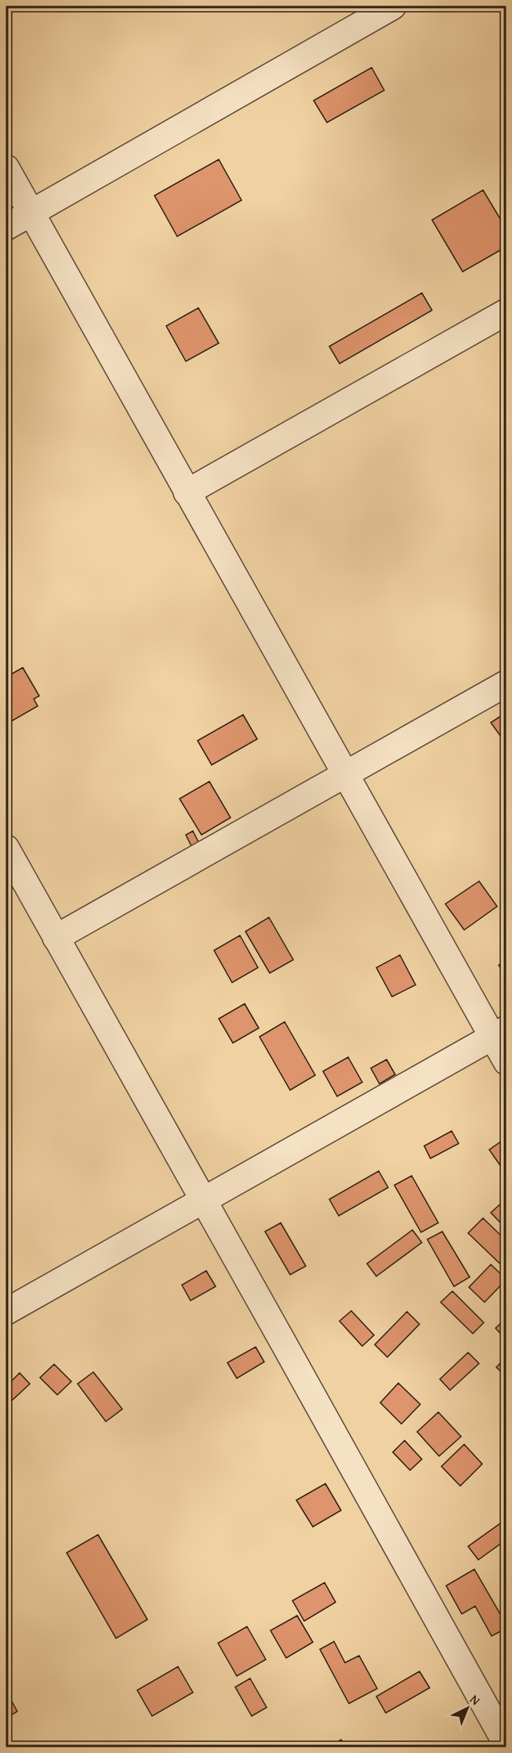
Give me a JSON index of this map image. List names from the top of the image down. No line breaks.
{"north":"top right"}
